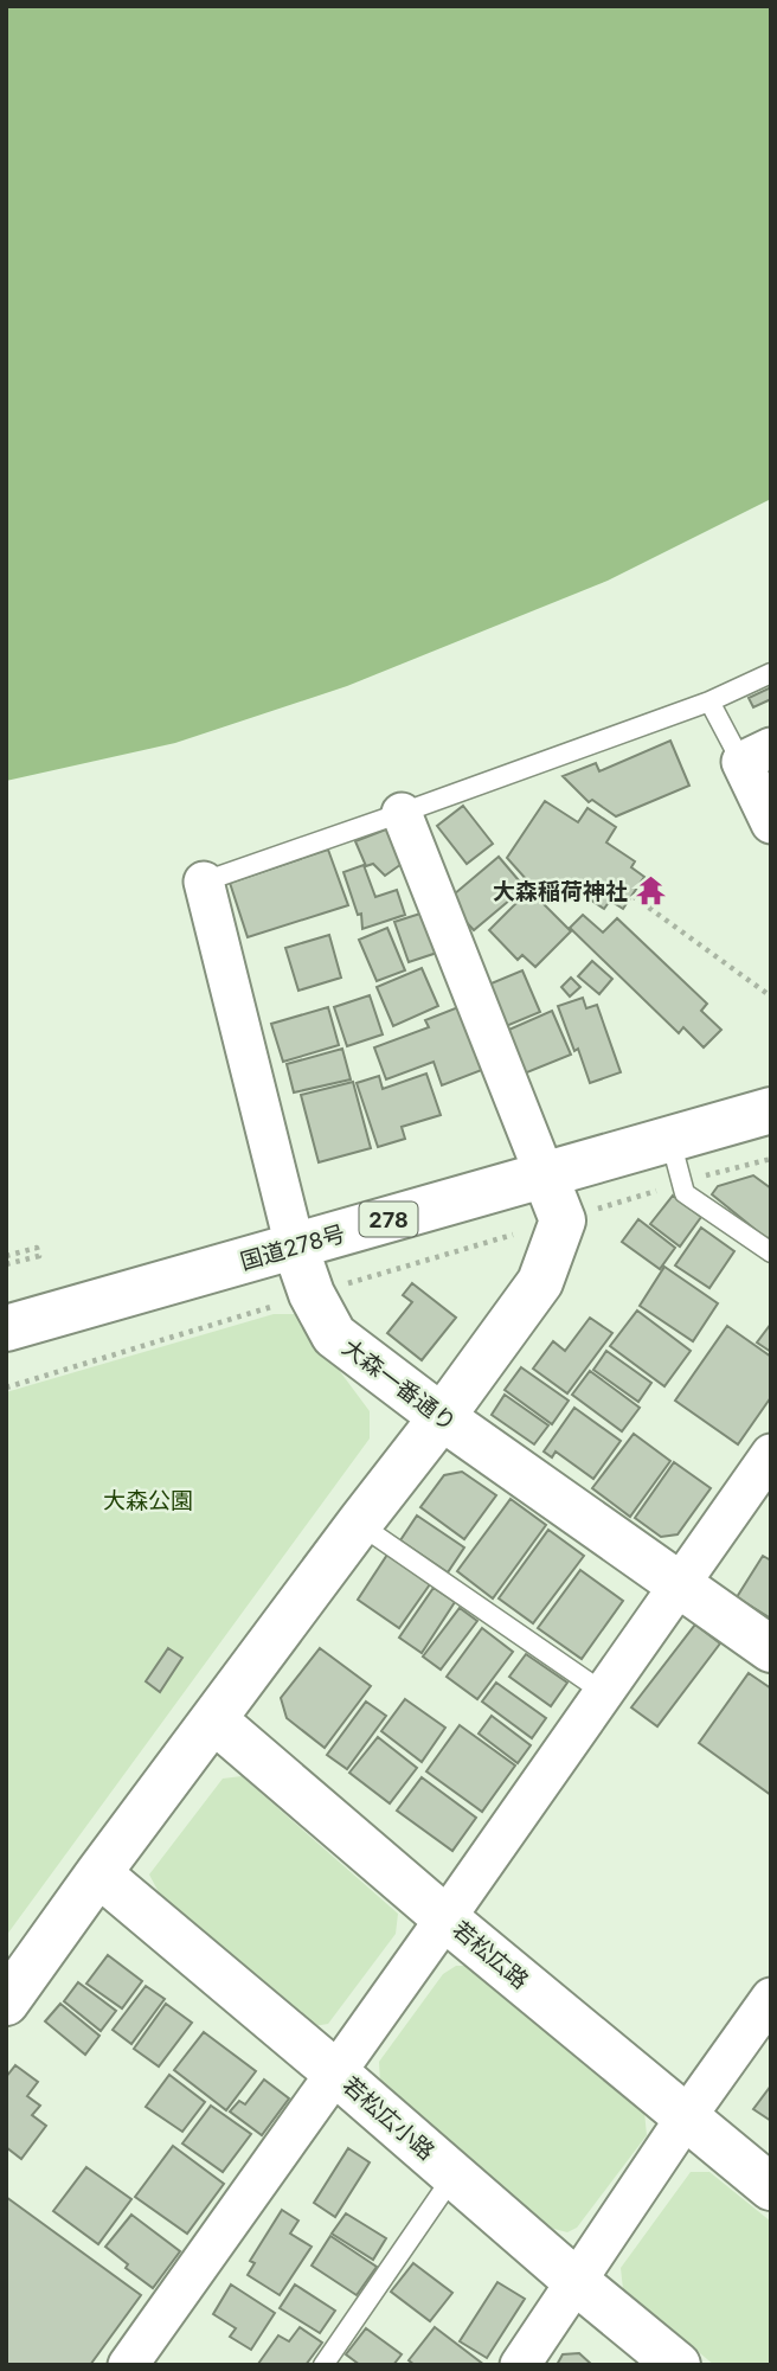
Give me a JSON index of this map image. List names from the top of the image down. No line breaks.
{"streets":{"main road":["278","国道278号","大森一番通り","若松広路","若松広小路"]},"crossings":[["国道278号","大森一番通り"]],"parks":["大森公園"],"places":{"temple":["大森稲荷神社"]}}
